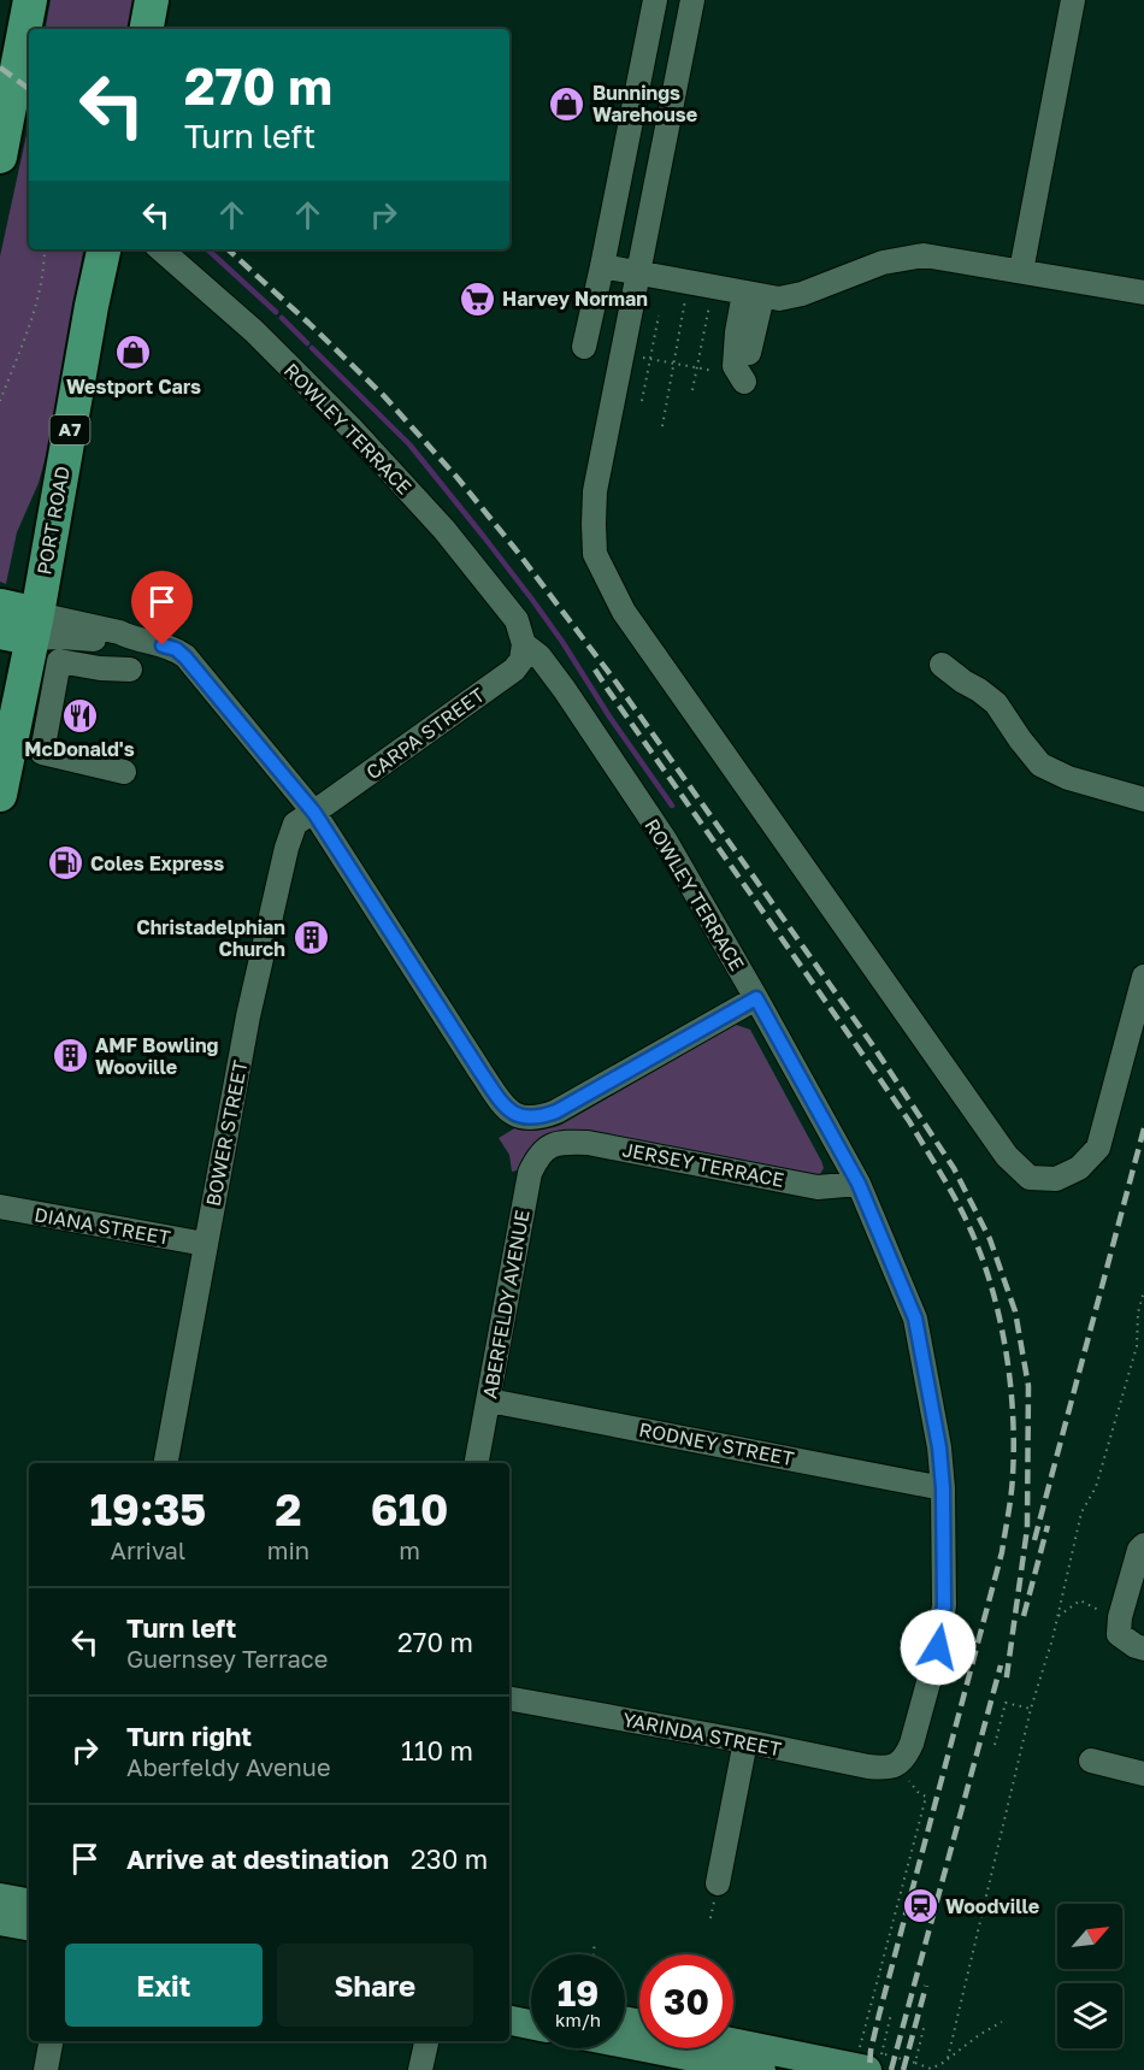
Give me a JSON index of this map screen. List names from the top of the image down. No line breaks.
{"streets":{"highway":["A7","PORT ROAD"],"street":["ROWLEY TERRACE","CARPA STREET","BOWER STREET","JERSEY TERRACE","DIANA STREET","ABERFELDY AVENUE","RODNEY STREET","YARINDA STREET"]},"crossings":[["ROWLEY TERRACE","CARPA STREET"],["ROWLEY TERRACE","JERSEY TERRACE"],["ROWLEY TERRACE","RODNEY STREET"],["ROWLEY TERRACE","YARINDA STREET"],["CARPA STREET","BOWER STREET"],["BOWER STREET","DIANA STREET"],["JERSEY TERRACE","ABERFELDY AVENUE"],["ABERFELDY AVENUE","RODNEY STREET"]],"places":{"shop":["Bunnings Warehouse","Westport Cars"],"supermarket":["Harvey Norman"],"restaurant":["McDonald's"],"fuel station":["Coles Express"],"building":["Christadelphian Church","AMF Bowling Wooville"],"station":["Woodville"]},"north":"top right","page":{"turn":["270 m","Turn left"],"eta":["19:35","Arrival","2","min","610","m"],"list":[{"name":"Turn left","note":"Guernsey Terrace","value":"270 m"},{"name":"Turn right","note":"Aberfeldy Avenue","value":"110 m"},{"name":"Arrive at destination","value":"230 m"}],"buttons":["Exit","Share"],"speed":"19 km/h","limit":"30"}}
